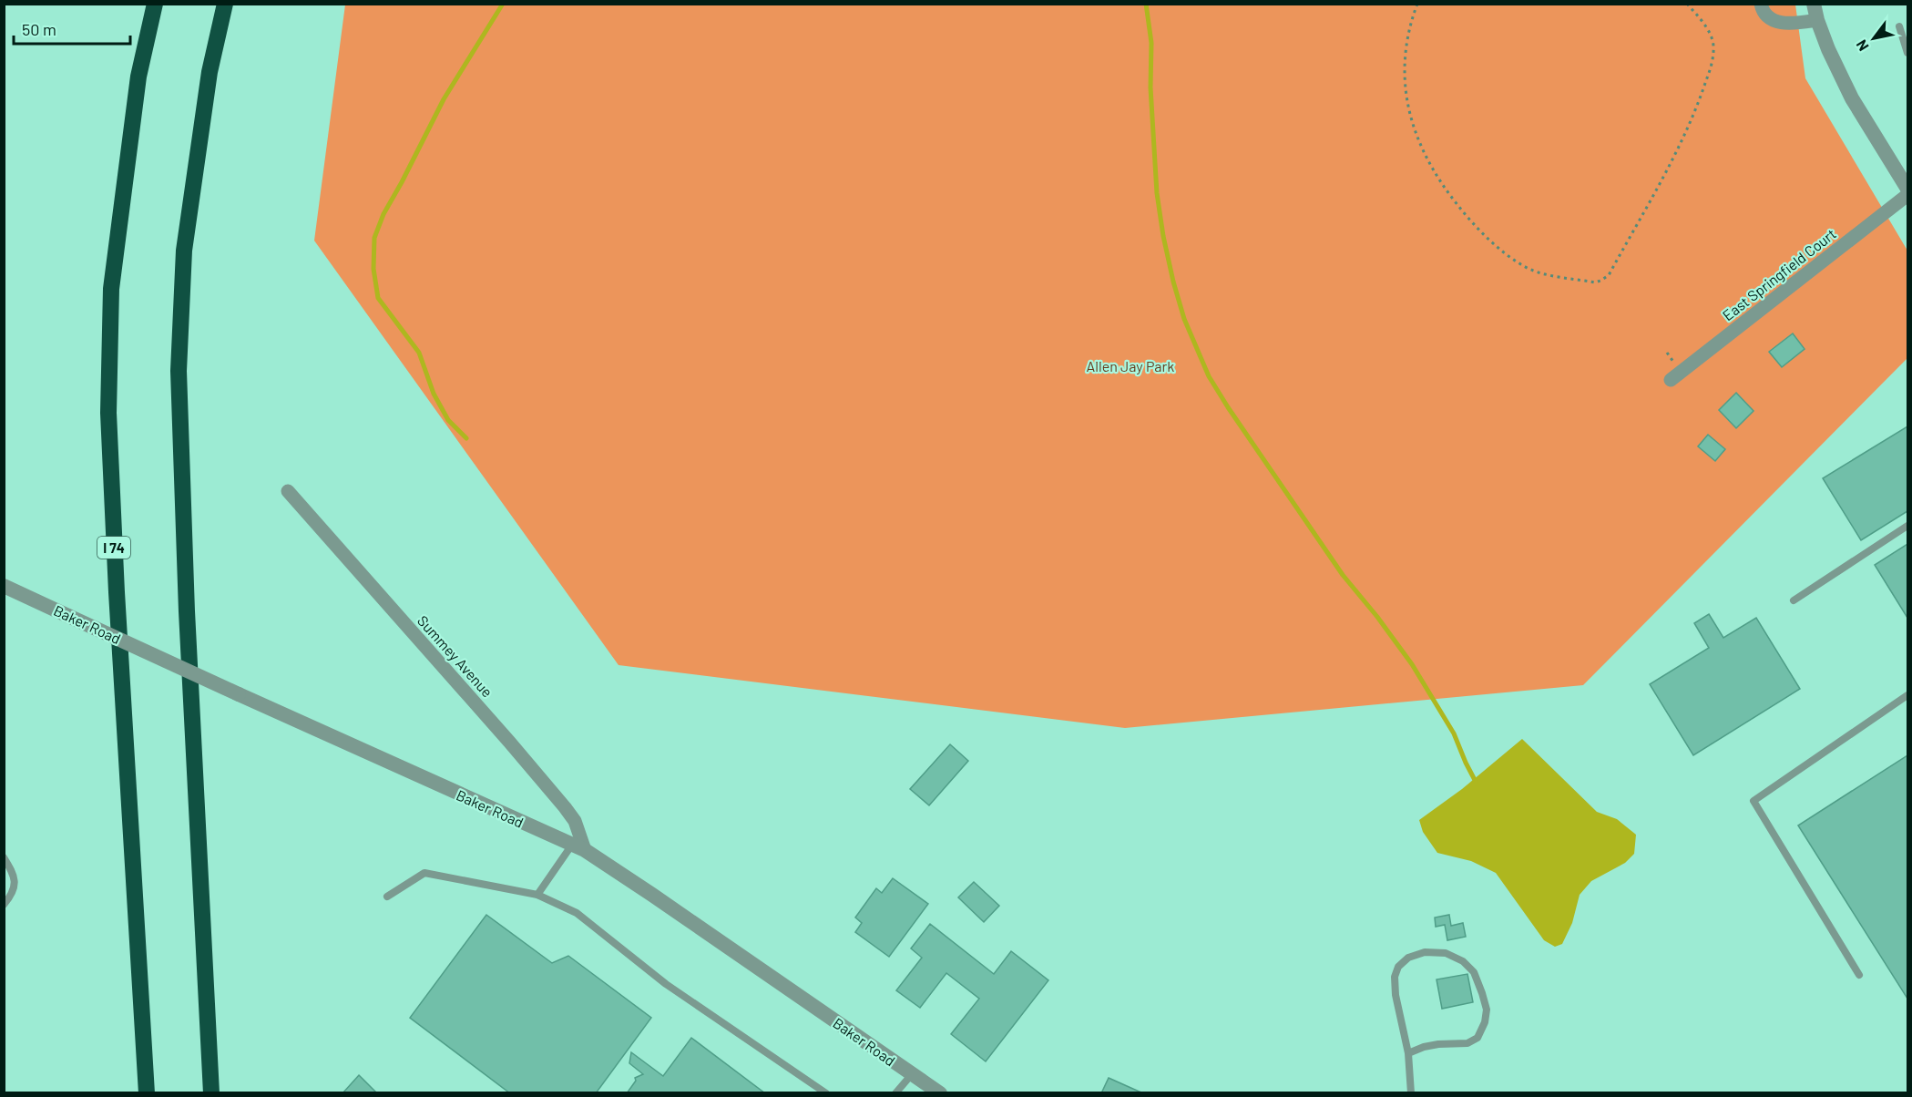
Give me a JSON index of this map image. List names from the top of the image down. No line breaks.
{"streets":{"highway":["I 74"],"street":["East Springfield Court","Baker Road","Summey Avenue"]},"crossings":[["Baker Road","Summey Avenue"]],"parks":["Allen Jay Park"],"scale_bar":"50 m","north":"bottom left"}
